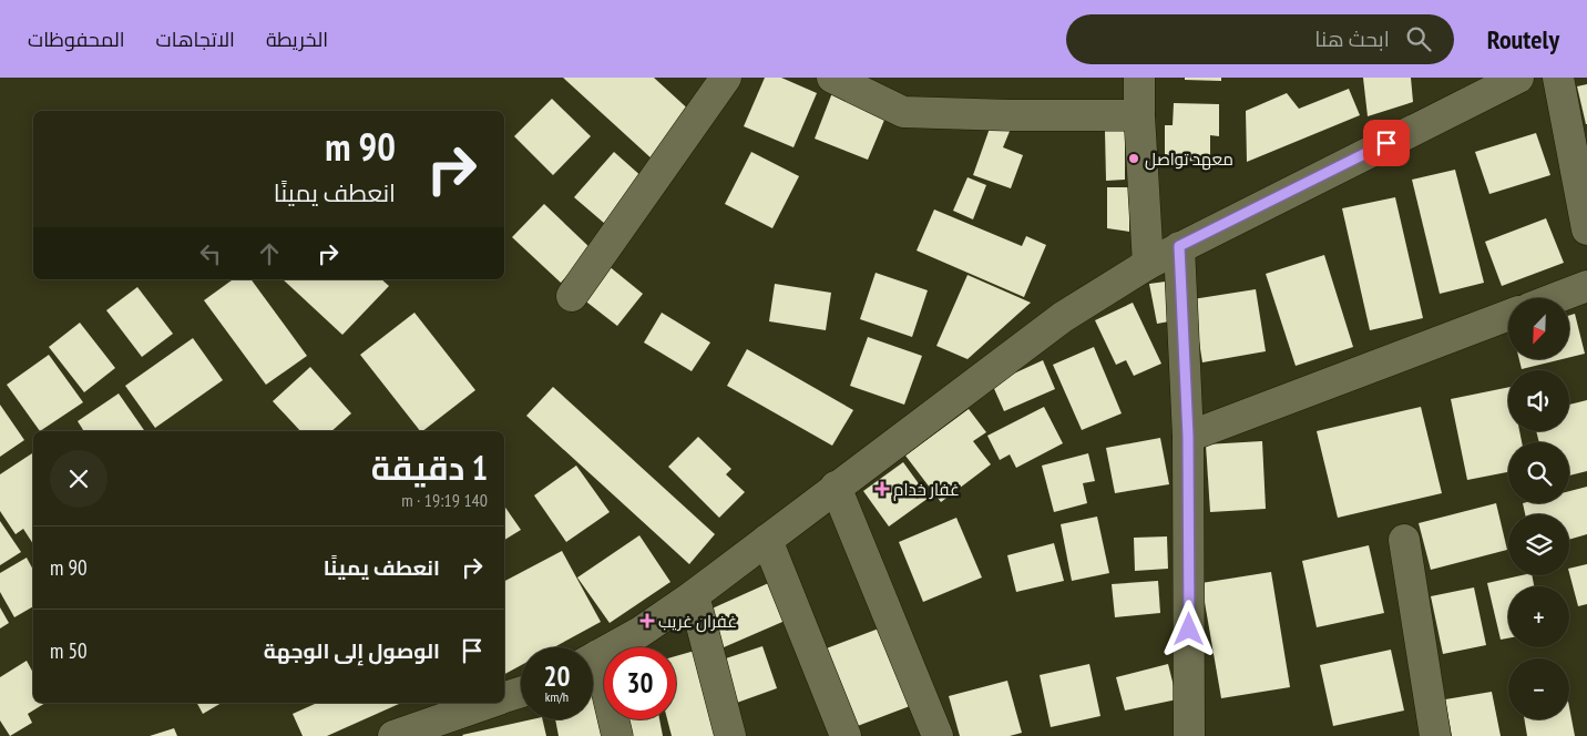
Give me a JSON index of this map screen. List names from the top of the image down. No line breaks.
{"places":{"other":["معهد تواصل"],"health":["غفار خدام","غفران غريب"]},"north":"bottom left","page":{"header":"Routely","search":"ابحث هنا","nav":["الخريطة","الاتجاهات","المحفوظات"],"turn":["90 m","انعطف يمينًا"],"map_buttons":["+","−"],"heading":["1 دقيقة","140 m · 19:19"],"list":[{"name":"انعطف يمينًا","value":"90 m"},{"name":"الوصول إلى الوجهة","value":"50 m"}],"speed":"20 km/h","limit":"30"}}
